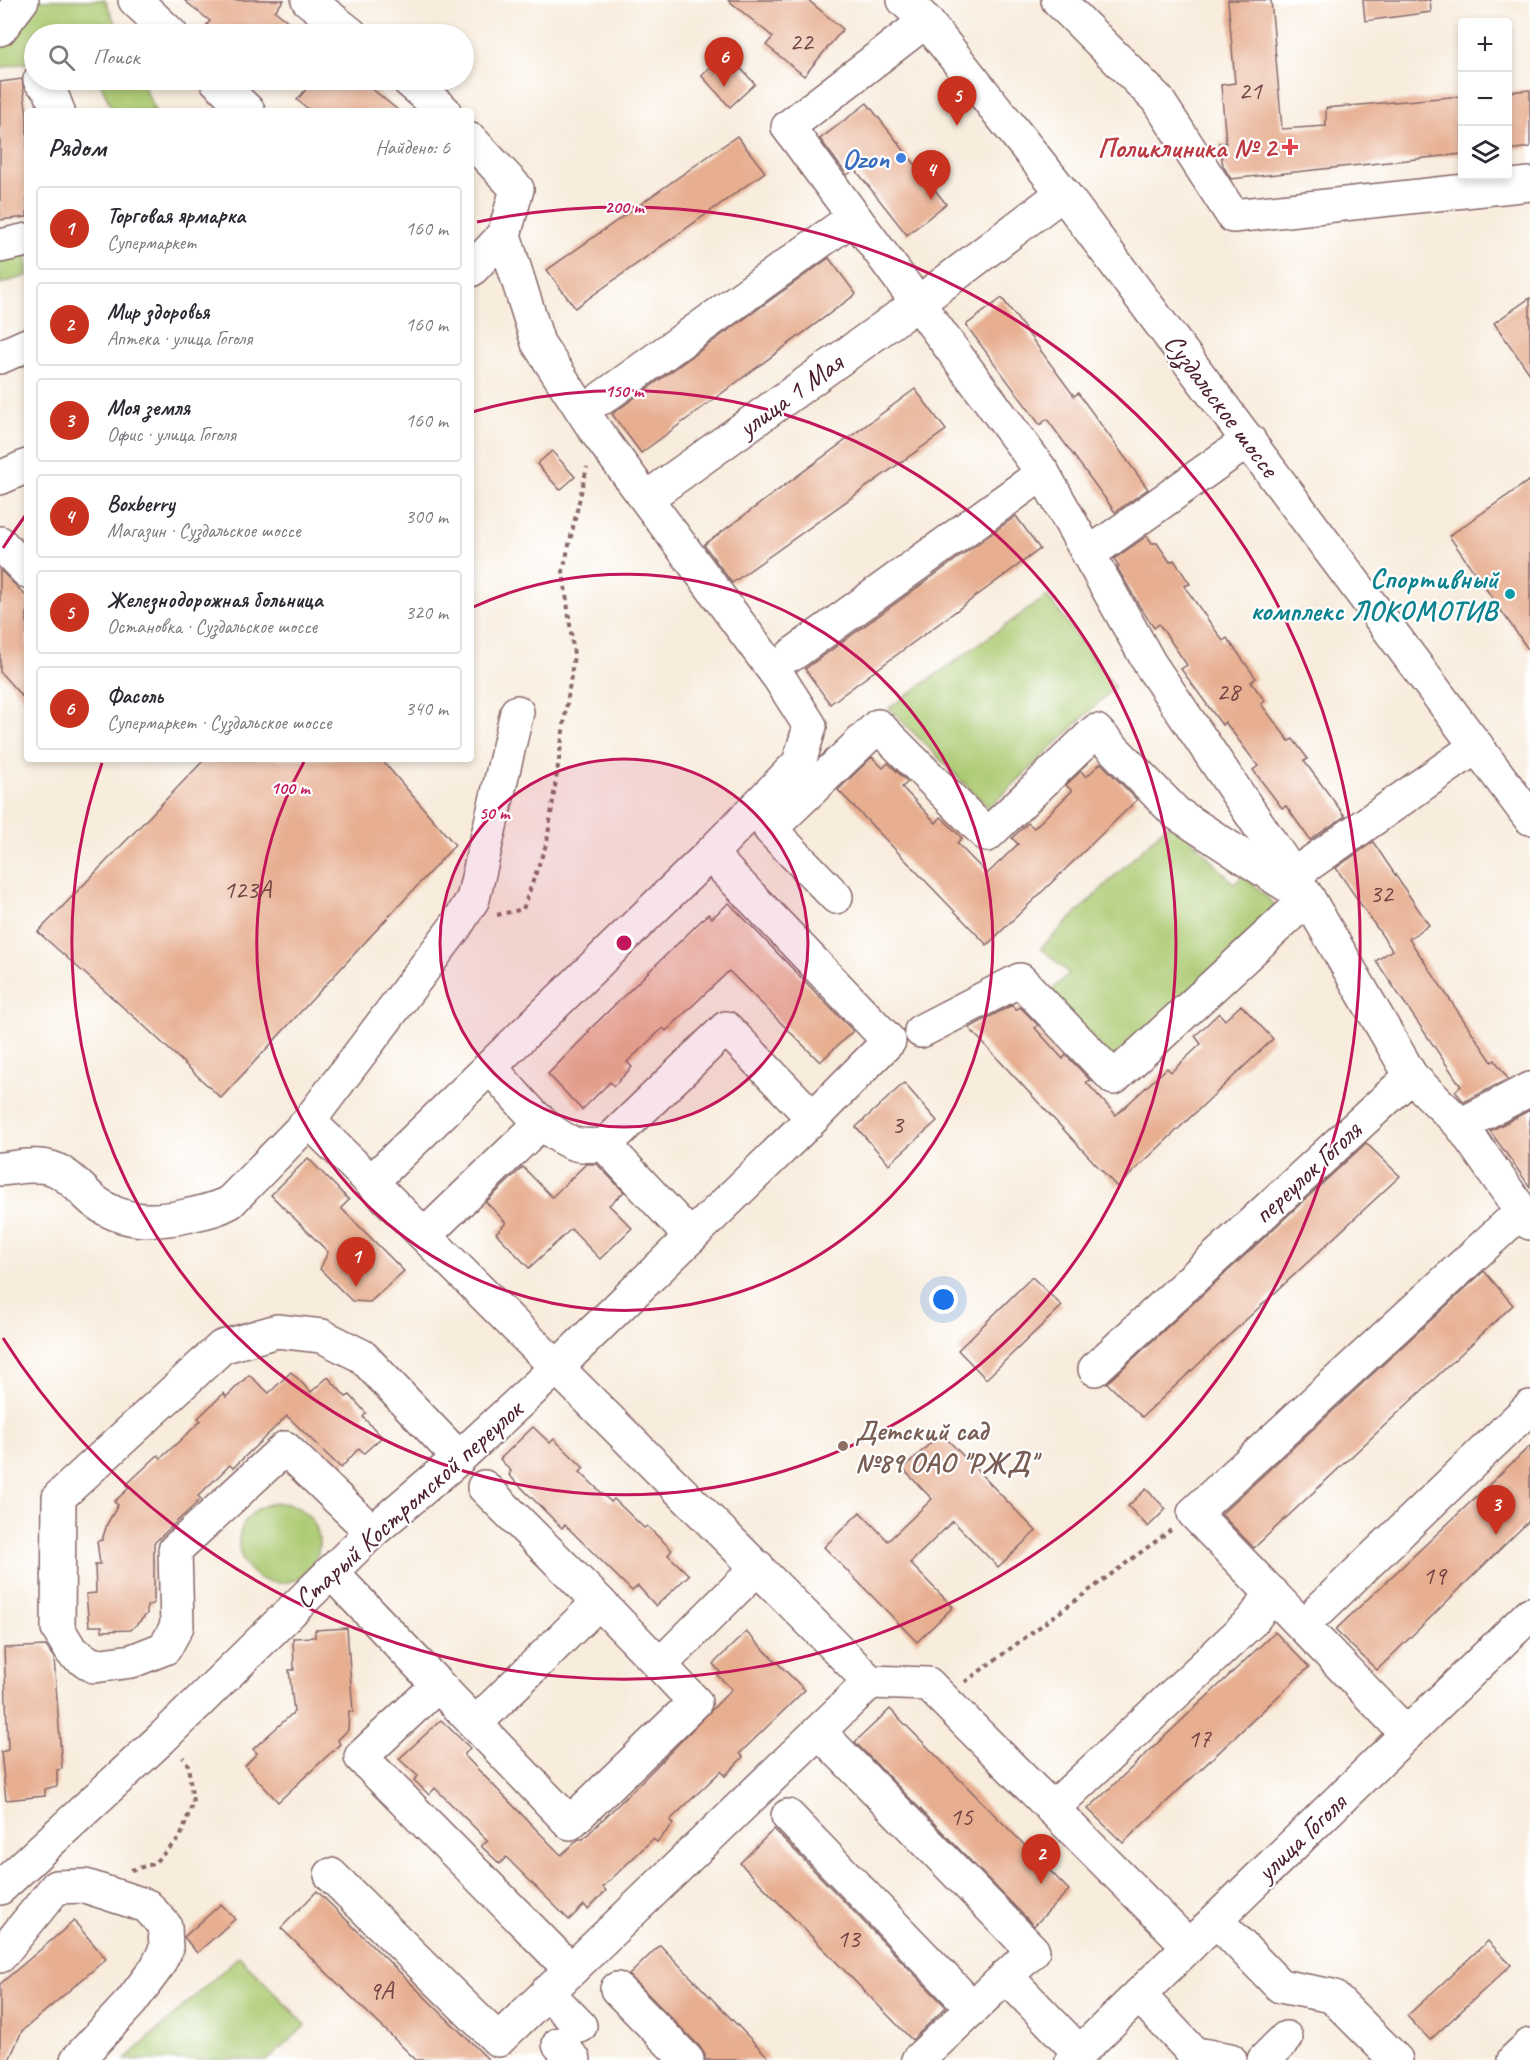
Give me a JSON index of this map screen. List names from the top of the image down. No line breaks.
{"streets":{"main road":["улица 1 Мая","Суздальское шоссе","переулок Гоголя","Старый Костромской переулок","улица Гоголя"]},"crossings":[["улица 1 Мая","Суздальское шоссе"]],"places":{"health":["Поликлиника № 2"],"other":["Ozon","Спортивный комплекс ЛОКОМОТИВ","Детский сад №89 ОАО \"РЖД\""]},"house_numbers":["22","21","28","123А","32","3","19","17","15","13","9А"],"page":{"map_buttons":["+","−"],"search":"Поиск","pins":["6","5","4","1","3","2"],"heading":["Рядом","Найдено: 6"],"list":[{"mark":"1","name":"Торговая ярмарка","note":"Супермаркет","value":"160 m"},{"mark":"2","name":"Мир здоровья","note":"Аптека · улица Гоголя","value":"160 m"},{"mark":"3","name":"Моя земля","note":"Офис · улица Гоголя","value":"160 m"},{"mark":"4","name":"Boxberry","note":"Магазин · Суздальское шоссе","value":"300 m"},{"mark":"5","name":"Железнодорожная больница","note":"Остановка · Суздальское шоссе","value":"320 m"},{"mark":"6","name":"Фасоль","note":"Супермаркет · Суздальское шоссе","value":"340 m"}]},"rings":["200 m","150 m","100 m","50 m"]}
